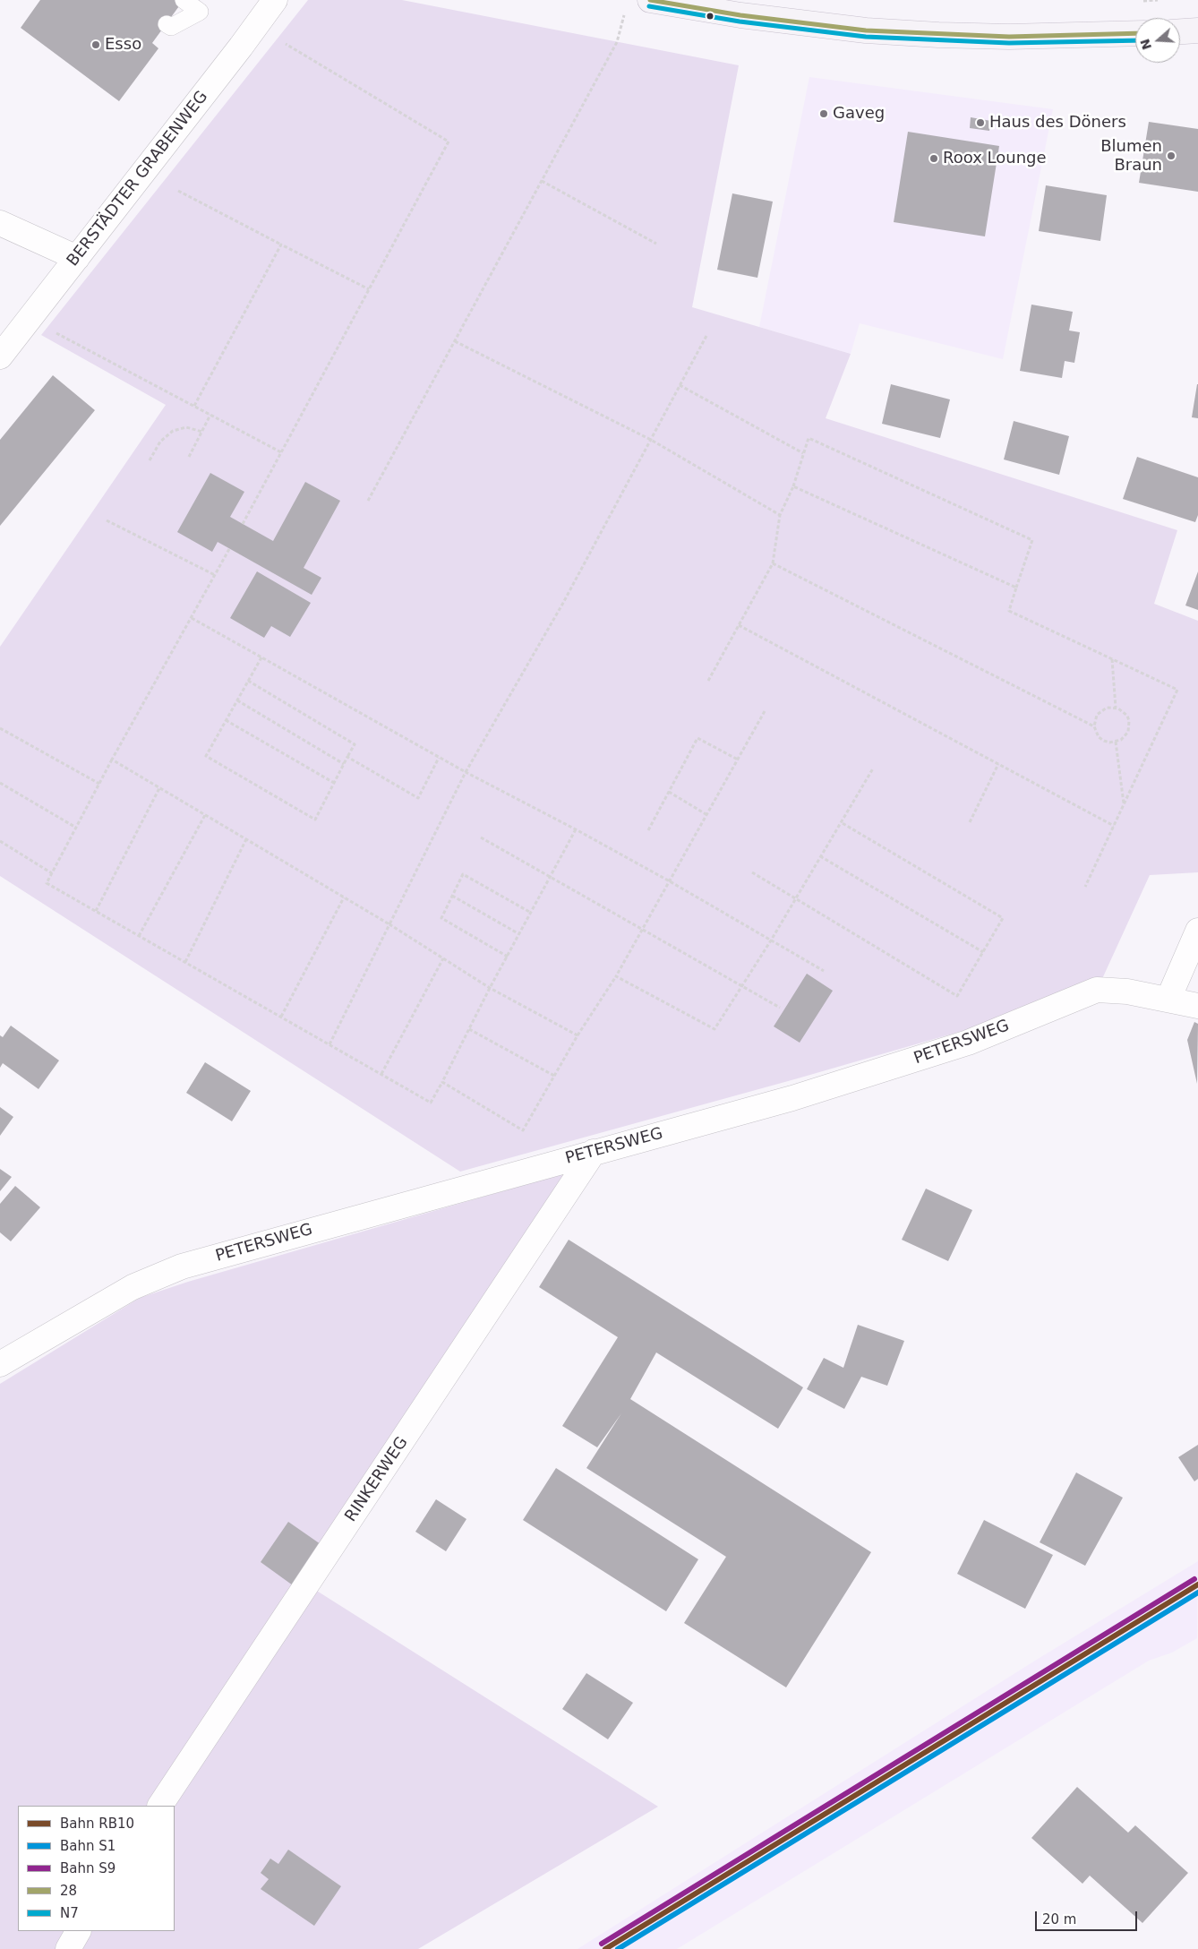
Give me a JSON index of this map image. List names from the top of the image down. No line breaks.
{"streets":{"street":["BERSTÄDTER GRABENWEG","PETERSWEG","RINKERWEG"]},"crossings":[["PETERSWEG","RINKERWEG"]],"places":["Esso","Gaveg","Haus des Döners","Blumen Braun","Roox Lounge"],"lines":["transit line 28","transit line N7","rail line S9","rail line RB10","rail line S1"],"legend":["Bahn RB10","Bahn S1","Bahn S9","28","N7"],"scale_bar":"20 m","north":"left"}
